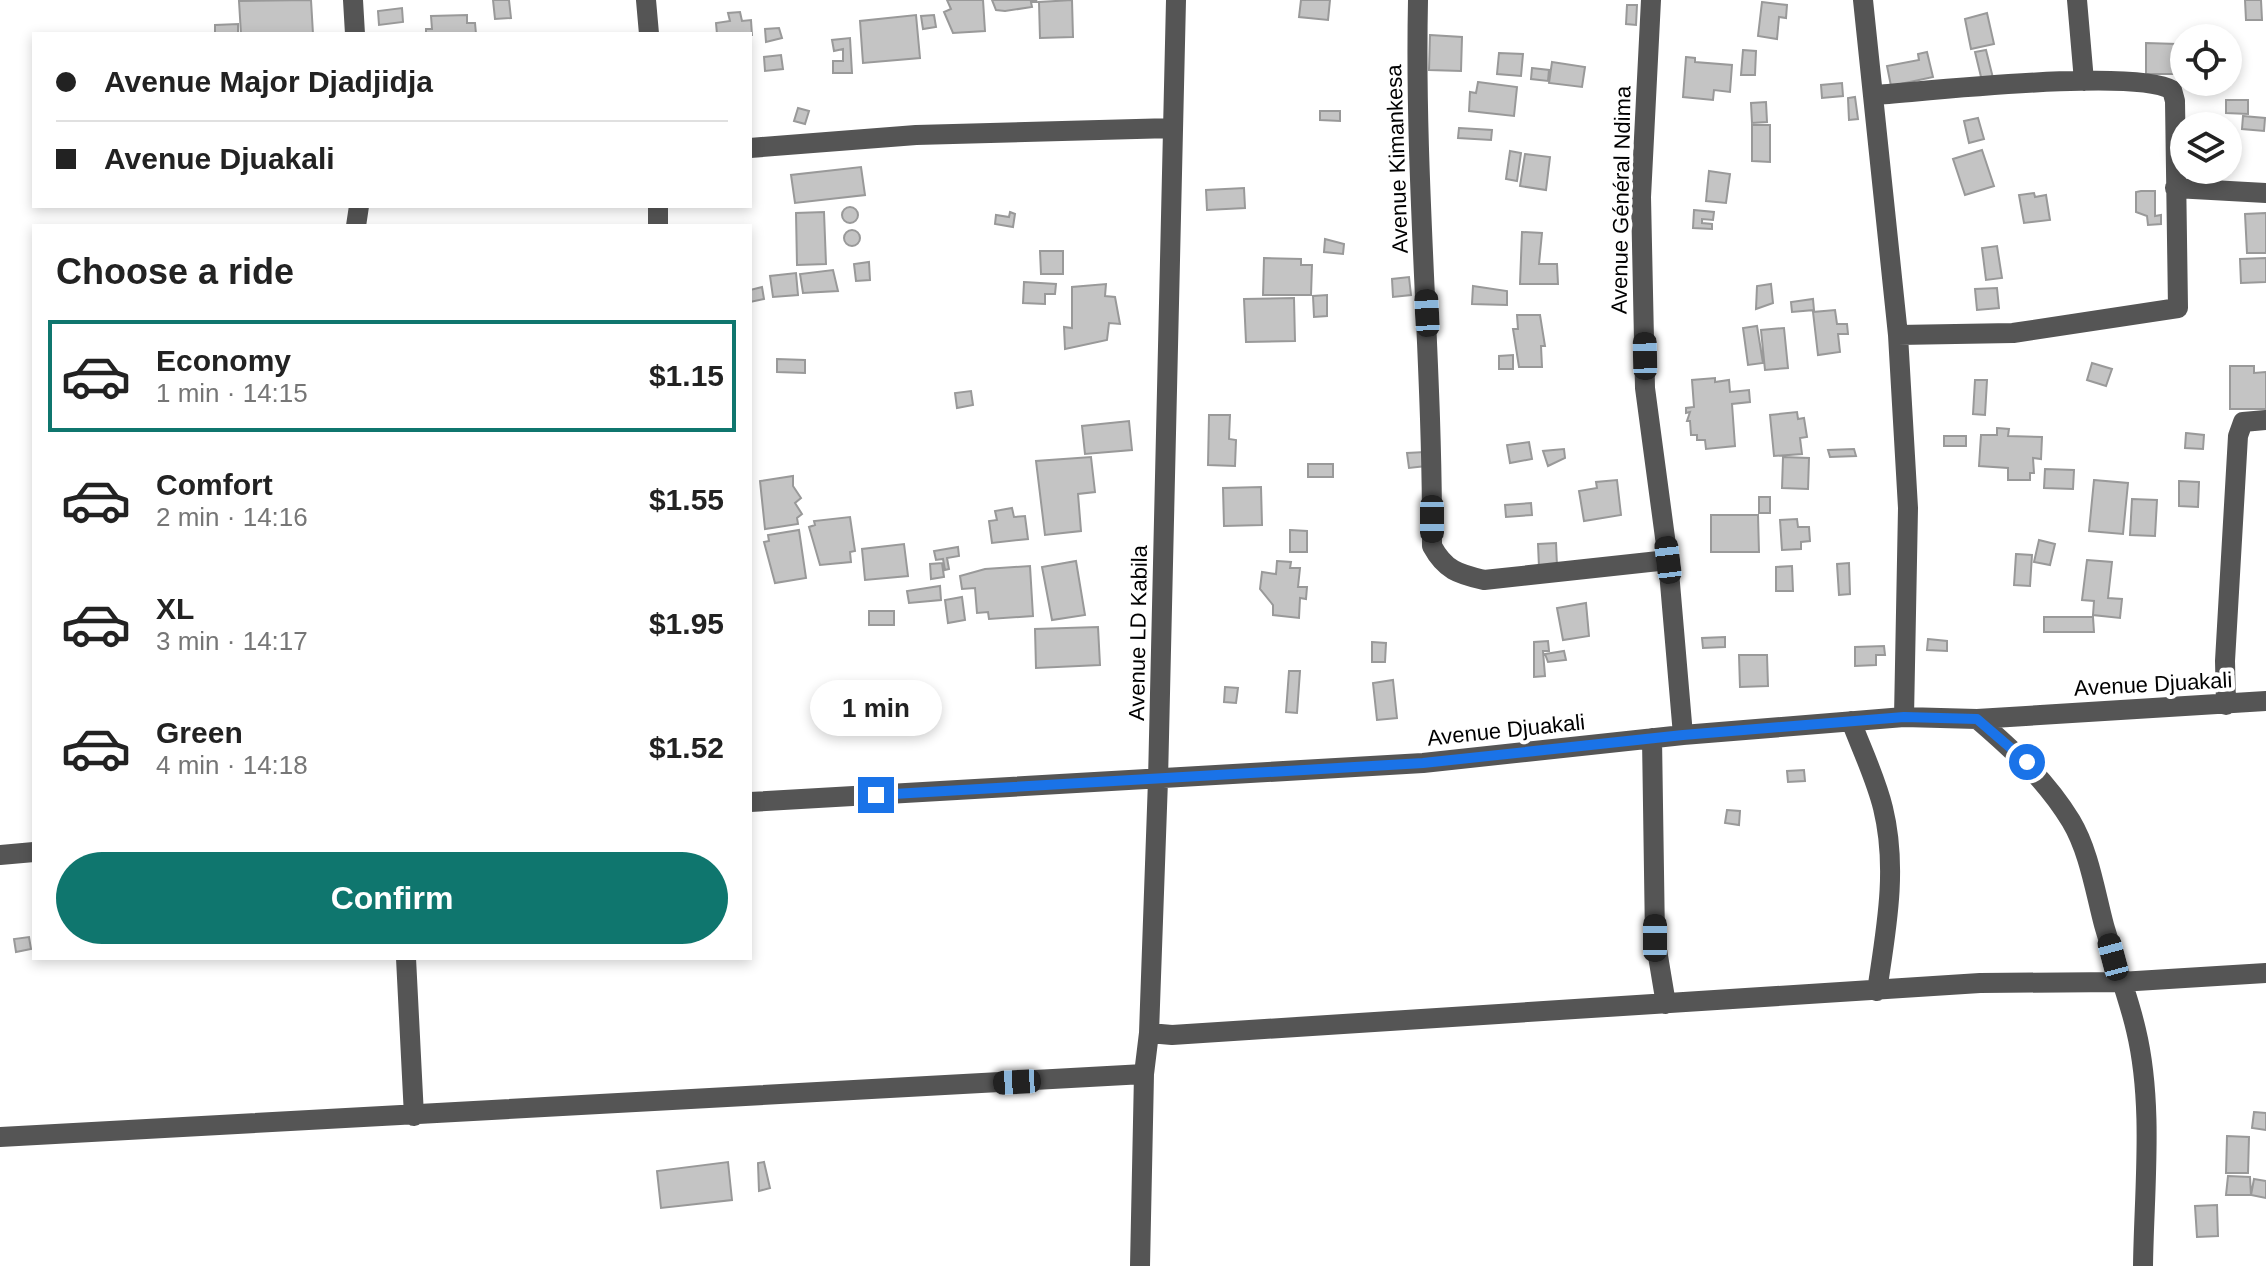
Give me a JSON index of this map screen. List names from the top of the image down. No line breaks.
{"streets":{"street":["Avenue Kimankesa","Avenue Général Ndima","Avenue LD Kabila","Avenue Djuakali"]},"crossings":[["Avenue Kimankesa","Avenue Général Ndima"],["Avenue Général Ndima","Avenue Djuakali"],["Avenue LD Kabila","Avenue Djuakali"]],"page":{"banner":["Avenue Major Djadjidja","Avenue Djuakali"],"heading":"Choose a ride","list":[{"name":"Economy","note":"1 min · 14:15","value":"$1.15"},{"name":"Comfort","note":"2 min · 14:16","value":"$1.55"},{"name":"XL","note":"3 min · 14:17","value":"$1.95"},{"name":"Green","note":"4 min · 14:18","value":"$1.52"}],"bubble":"1 min","buttons":"Confirm"}}
